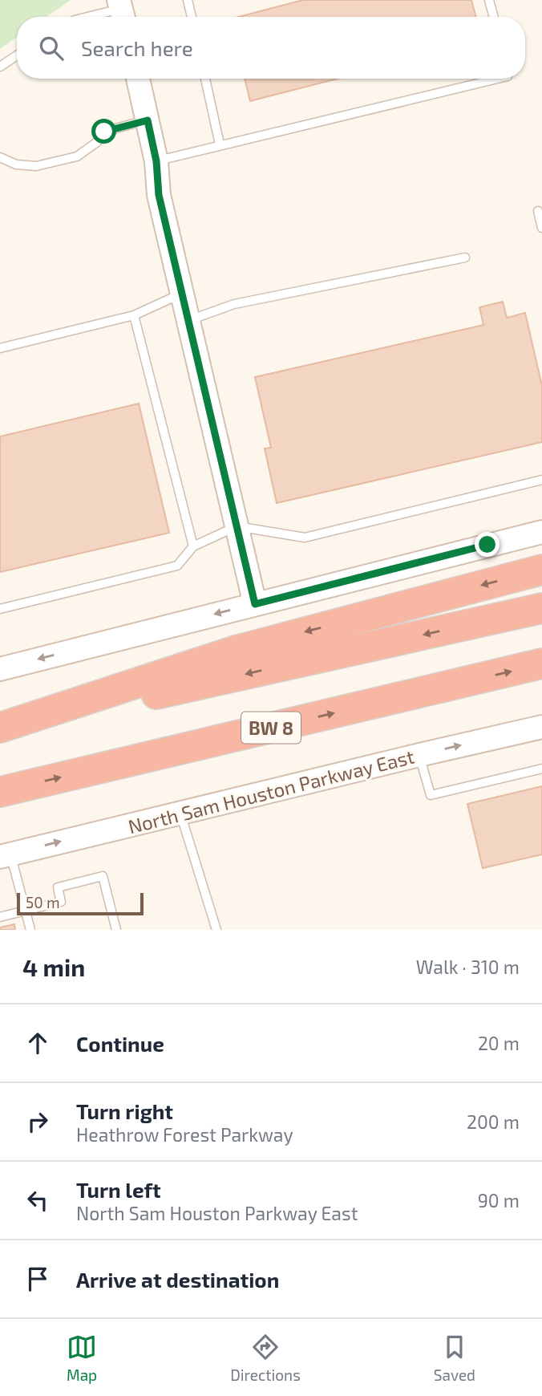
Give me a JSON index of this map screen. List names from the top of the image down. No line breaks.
{"streets":{"highway":["BW 8"],"main road":["North Sam Houston Parkway East"]},"scale_bar":"50 m","page":{"search":"Search here","scale":"50 m","heading":["4 min","Walk · 310 m"],"list":[["Continue","20 m"],["Turn right","Heathrow Forest Parkway","200 m"],["Turn left","North Sam Houston Parkway East","90 m"],"Arrive at destination"],"nav":["Map","Directions","Saved"]}}
